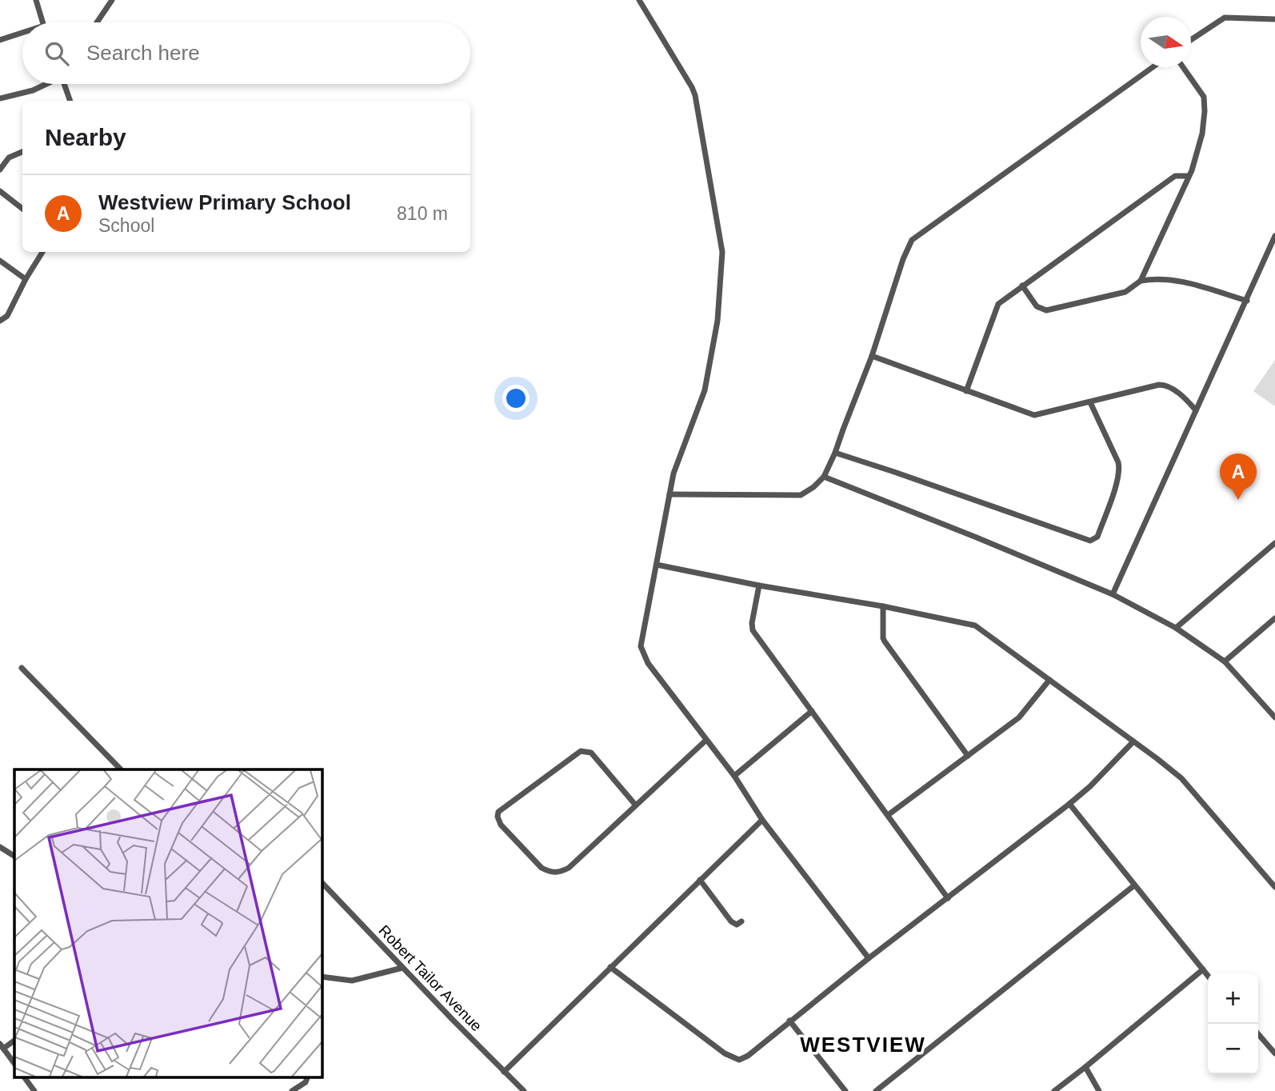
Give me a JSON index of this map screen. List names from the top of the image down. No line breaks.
{"streets":{"street":["Robert Tailor Avenue"]},"districts":["WESTVIEW"],"north":"right","page":{"search":"Search here","heading":"Nearby","list":[{"mark":"A","name":"Westview Primary School","note":"School","value":"810 m"}],"pins":"A","map_buttons":["+","−"]}}
